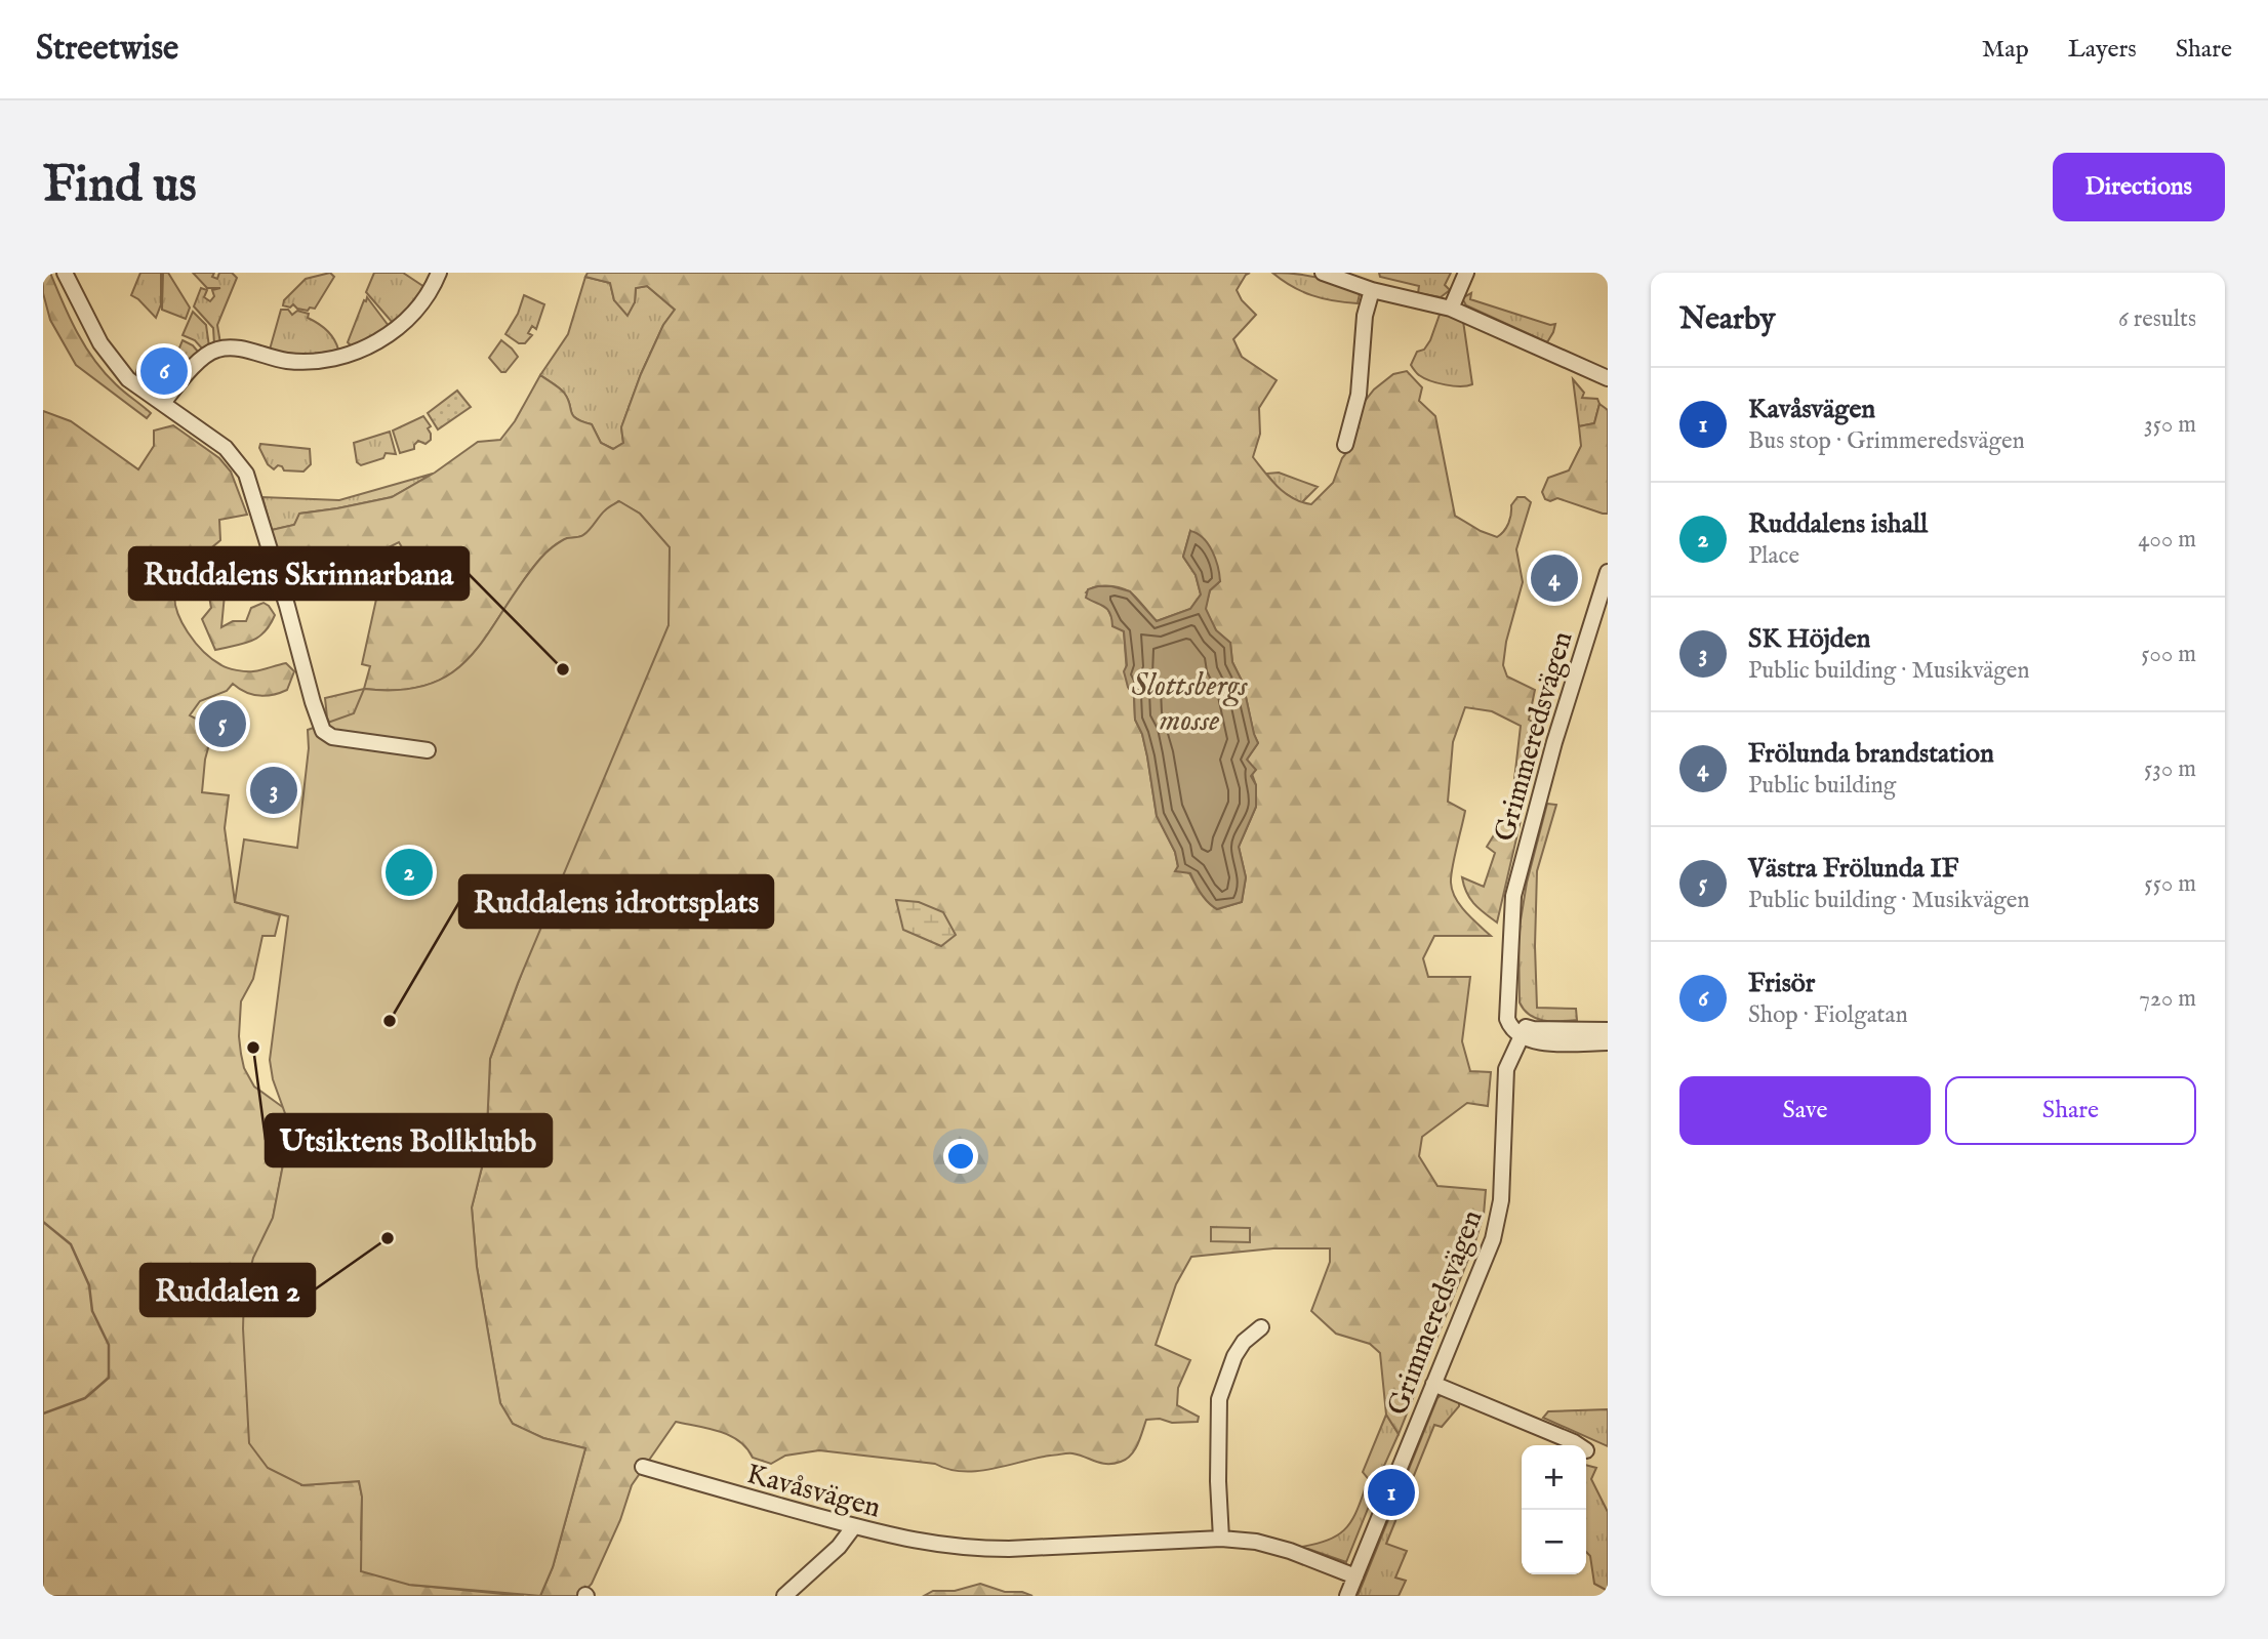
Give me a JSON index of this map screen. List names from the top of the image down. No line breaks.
{"streets":{"street":["Grimmeredsvägen","Kavåsvägen"]},"crossings":[["Grimmeredsvägen","Kavåsvägen"]],"water":["Slottsbergs mosse"],"places":["Ruddalens Skrinnarbana","Ruddalens idrottsplats","Utsiktens Bollklubb","Ruddalen 2"],"page":{"header":"Streetwise","nav":["Map","Layers","Share"],"buttons":["Directions",["Save","Share"]],"title":"Find us","heading":["Nearby","6 results"],"pins":["6","4","5","3","2","1"],"list":[{"mark":"1","name":"Kavåsvägen","note":"Bus stop · Grimmeredsvägen","value":"350 m"},{"mark":"2","name":"Ruddalens ishall","note":"Place","value":"400 m"},{"mark":"3","name":"SK Höjden","note":"Public building · Musikvägen","value":"500 m"},{"mark":"4","name":"Frölunda brandstation","note":"Public building","value":"530 m"},{"mark":"5","name":"Västra Frölunda IF","note":"Public building · Musikvägen","value":"550 m"},{"mark":"6","name":"Frisör","note":"Shop · Fiolgatan","value":"720 m"}],"map_buttons":["+","−"]}}
